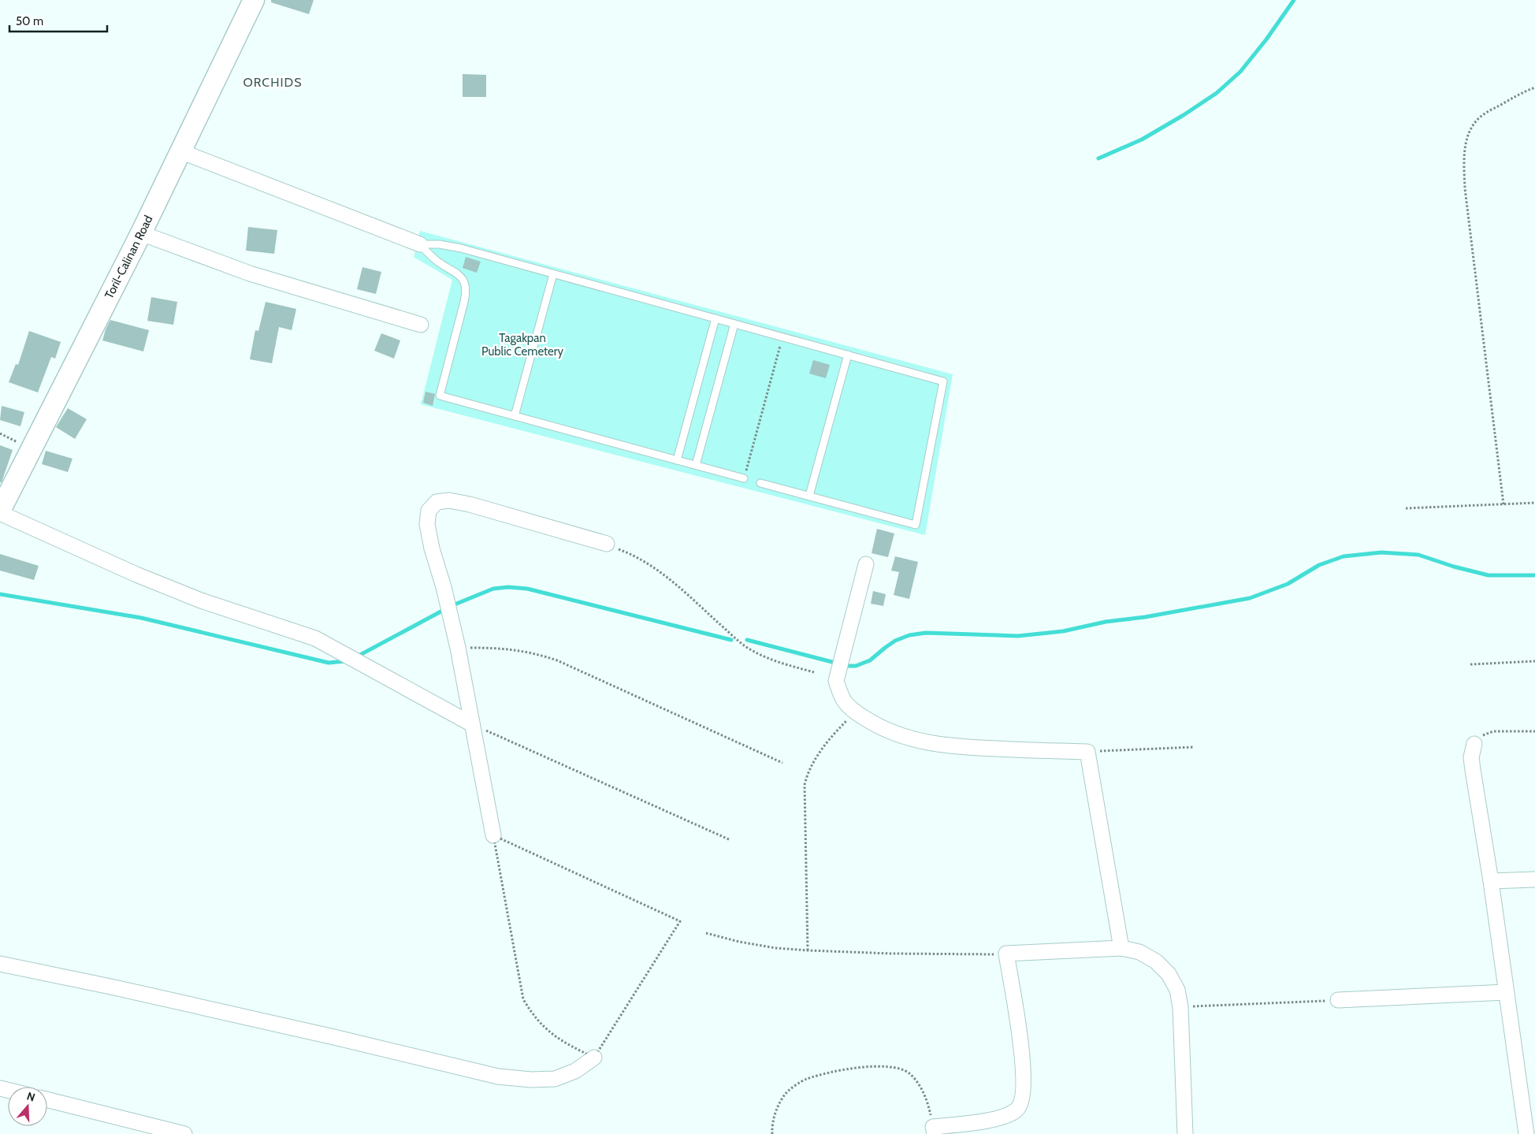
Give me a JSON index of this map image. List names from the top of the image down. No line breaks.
{"streets":{"main road":["Toril-Calinan Road"]},"districts":["ORCHIDS"],"parks":["Tagakpan Public Cemetery"],"scale_bar":"50 m","north":"top"}
